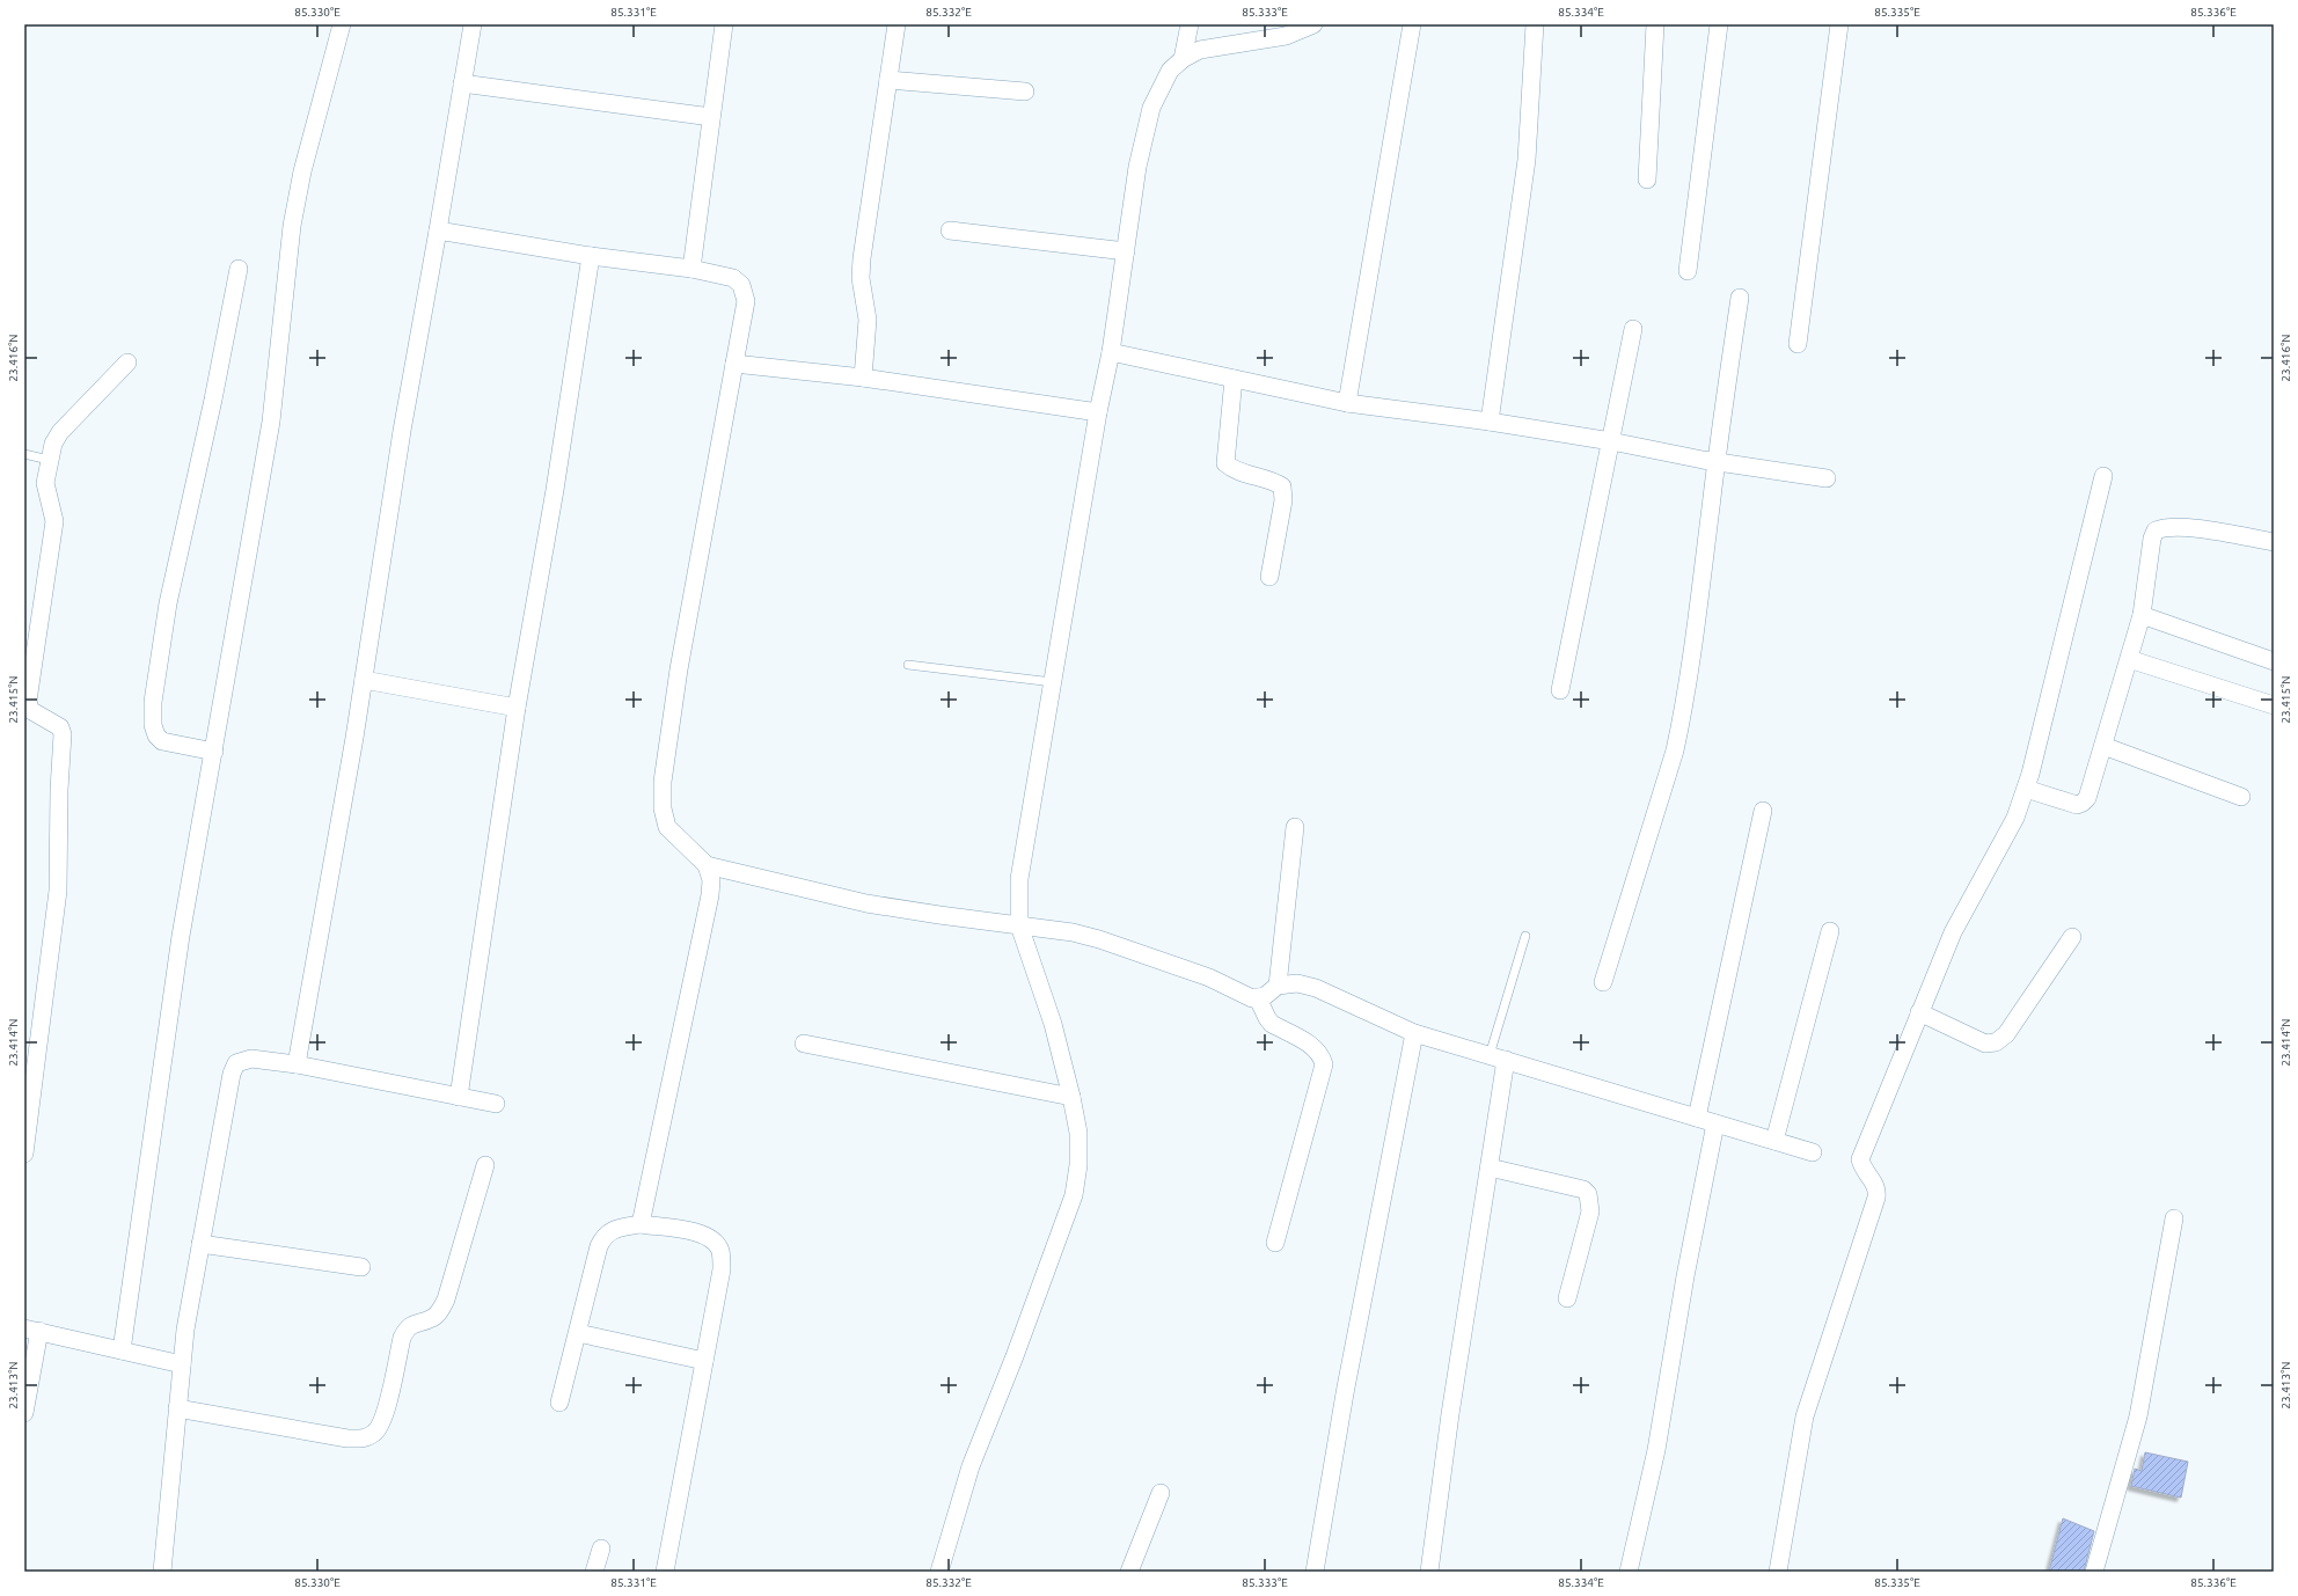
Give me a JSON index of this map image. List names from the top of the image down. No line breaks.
{"coordinates":["85.330°E","85.331°E","85.332°E","85.333°E","85.334°E","85.335°E","85.336°E","23.416°N","23.415°N","23.414°N","23.413°N"]}
